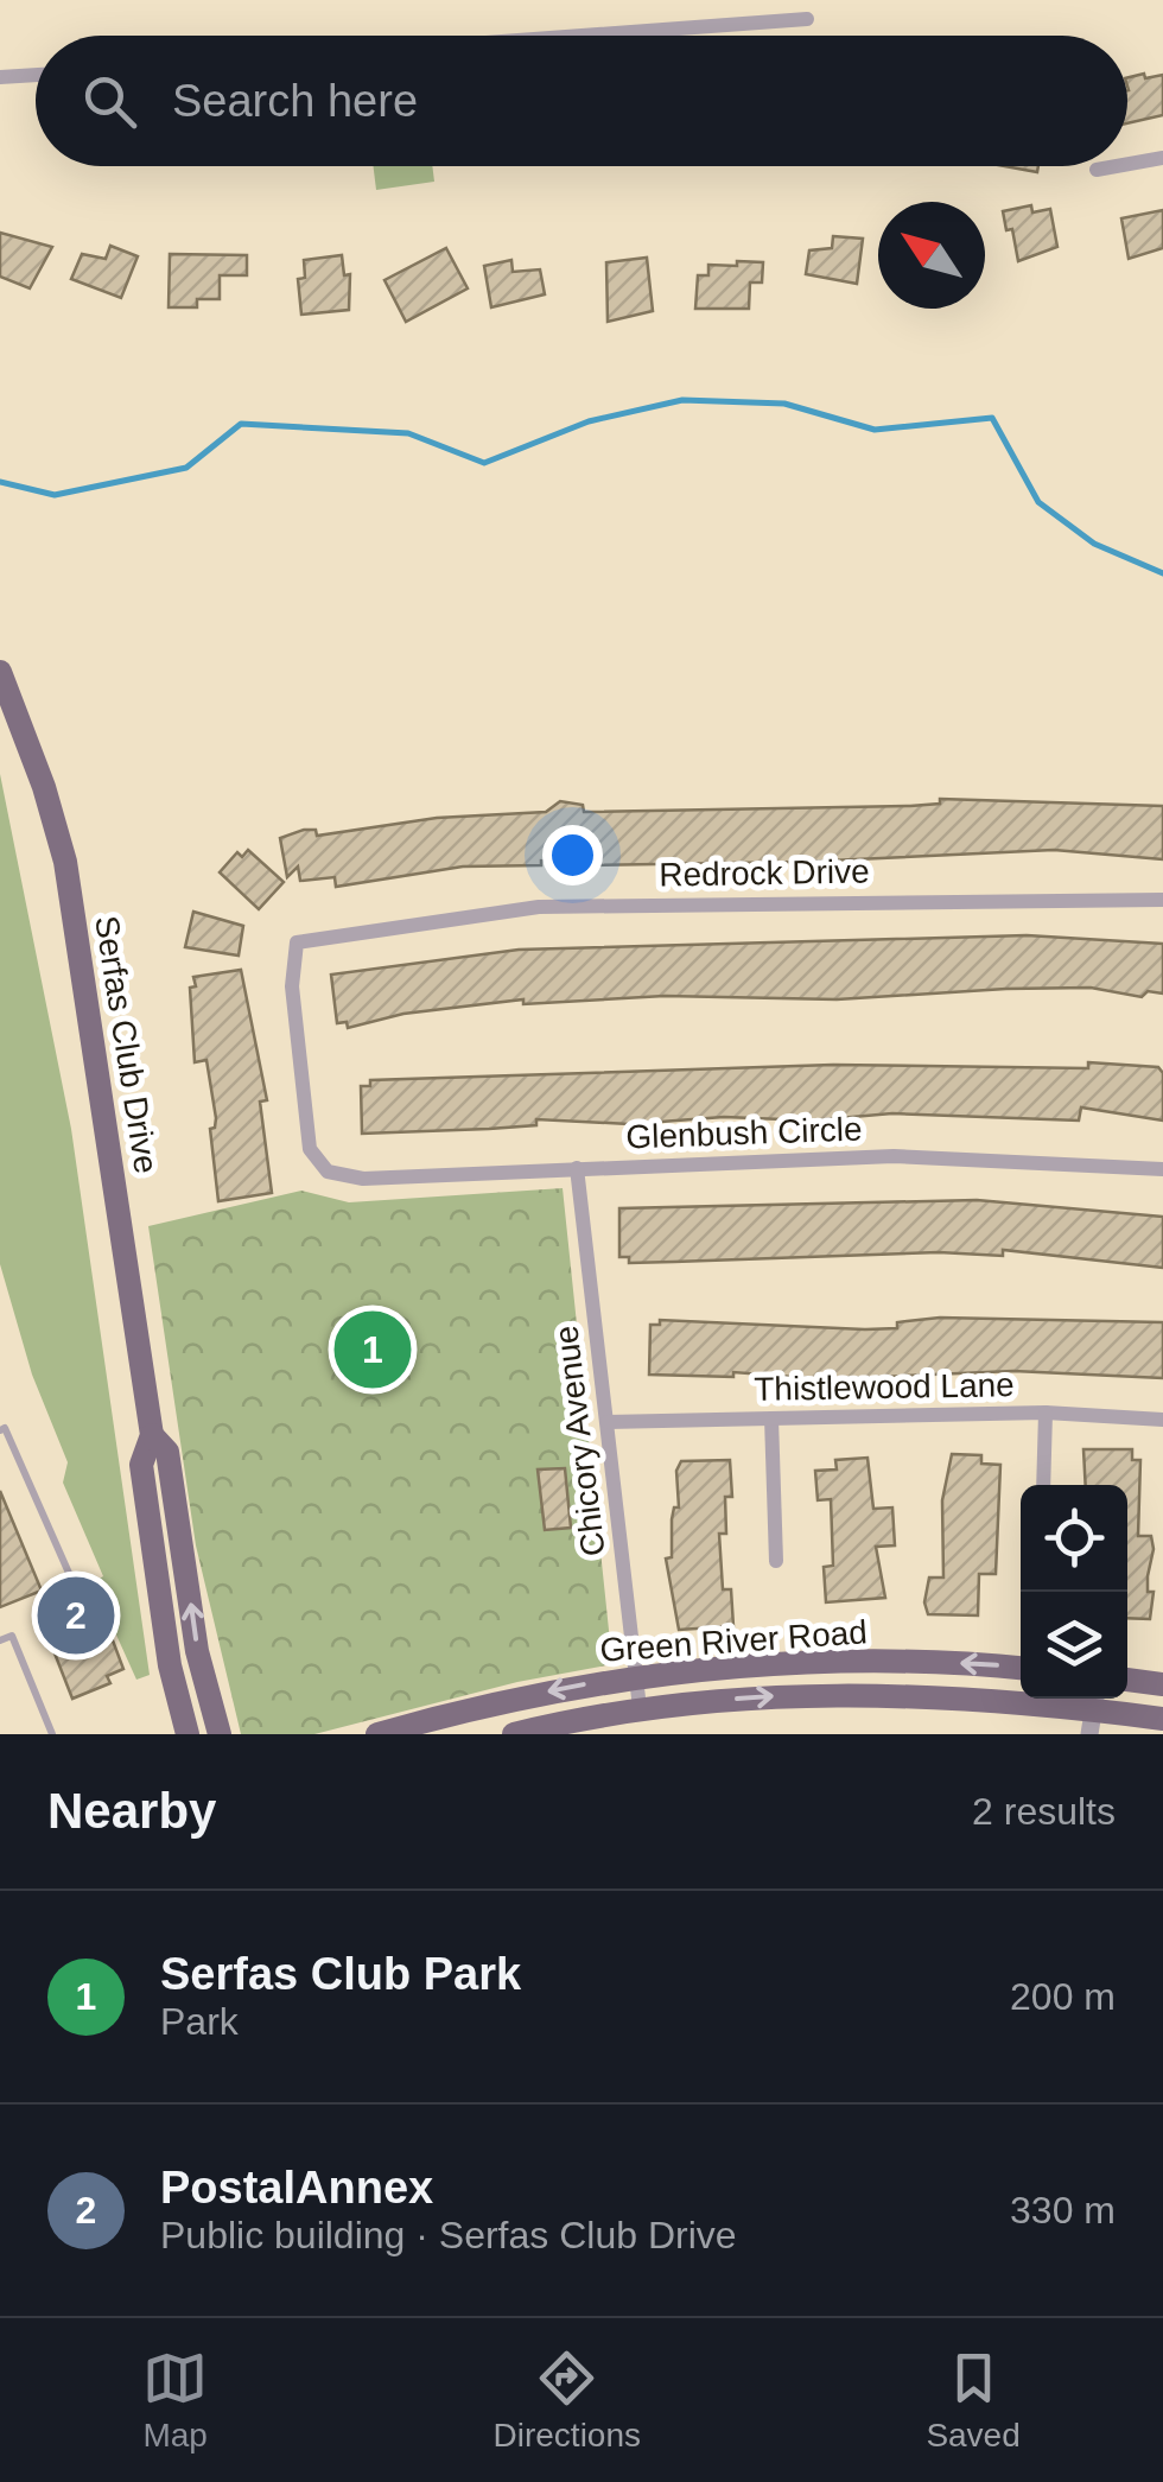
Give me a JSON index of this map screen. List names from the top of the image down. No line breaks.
{"streets":{"main road":["Serfas Club Drive","Green River Road"],"street":["Redrock Drive","Glenbush Circle","Thistlewood Lane","Chicory Avenue"]},"crossings":[["Redrock Drive","Glenbush Circle"],["Glenbush Circle","Chicory Avenue"],["Thistlewood Lane","Chicory Avenue"],["Chicory Avenue","Green River Road"]],"north":"top left","page":{"search":"Search here","pins":["1","2"],"heading":["Nearby","2 results"],"list":[{"mark":"1","name":"Serfas Club Park","note":"Park","value":"200 m"},{"mark":"2","name":"PostalAnnex","note":"Public building · Serfas Club Drive","value":"330 m"}],"nav":["Map","Directions","Saved"]}}
